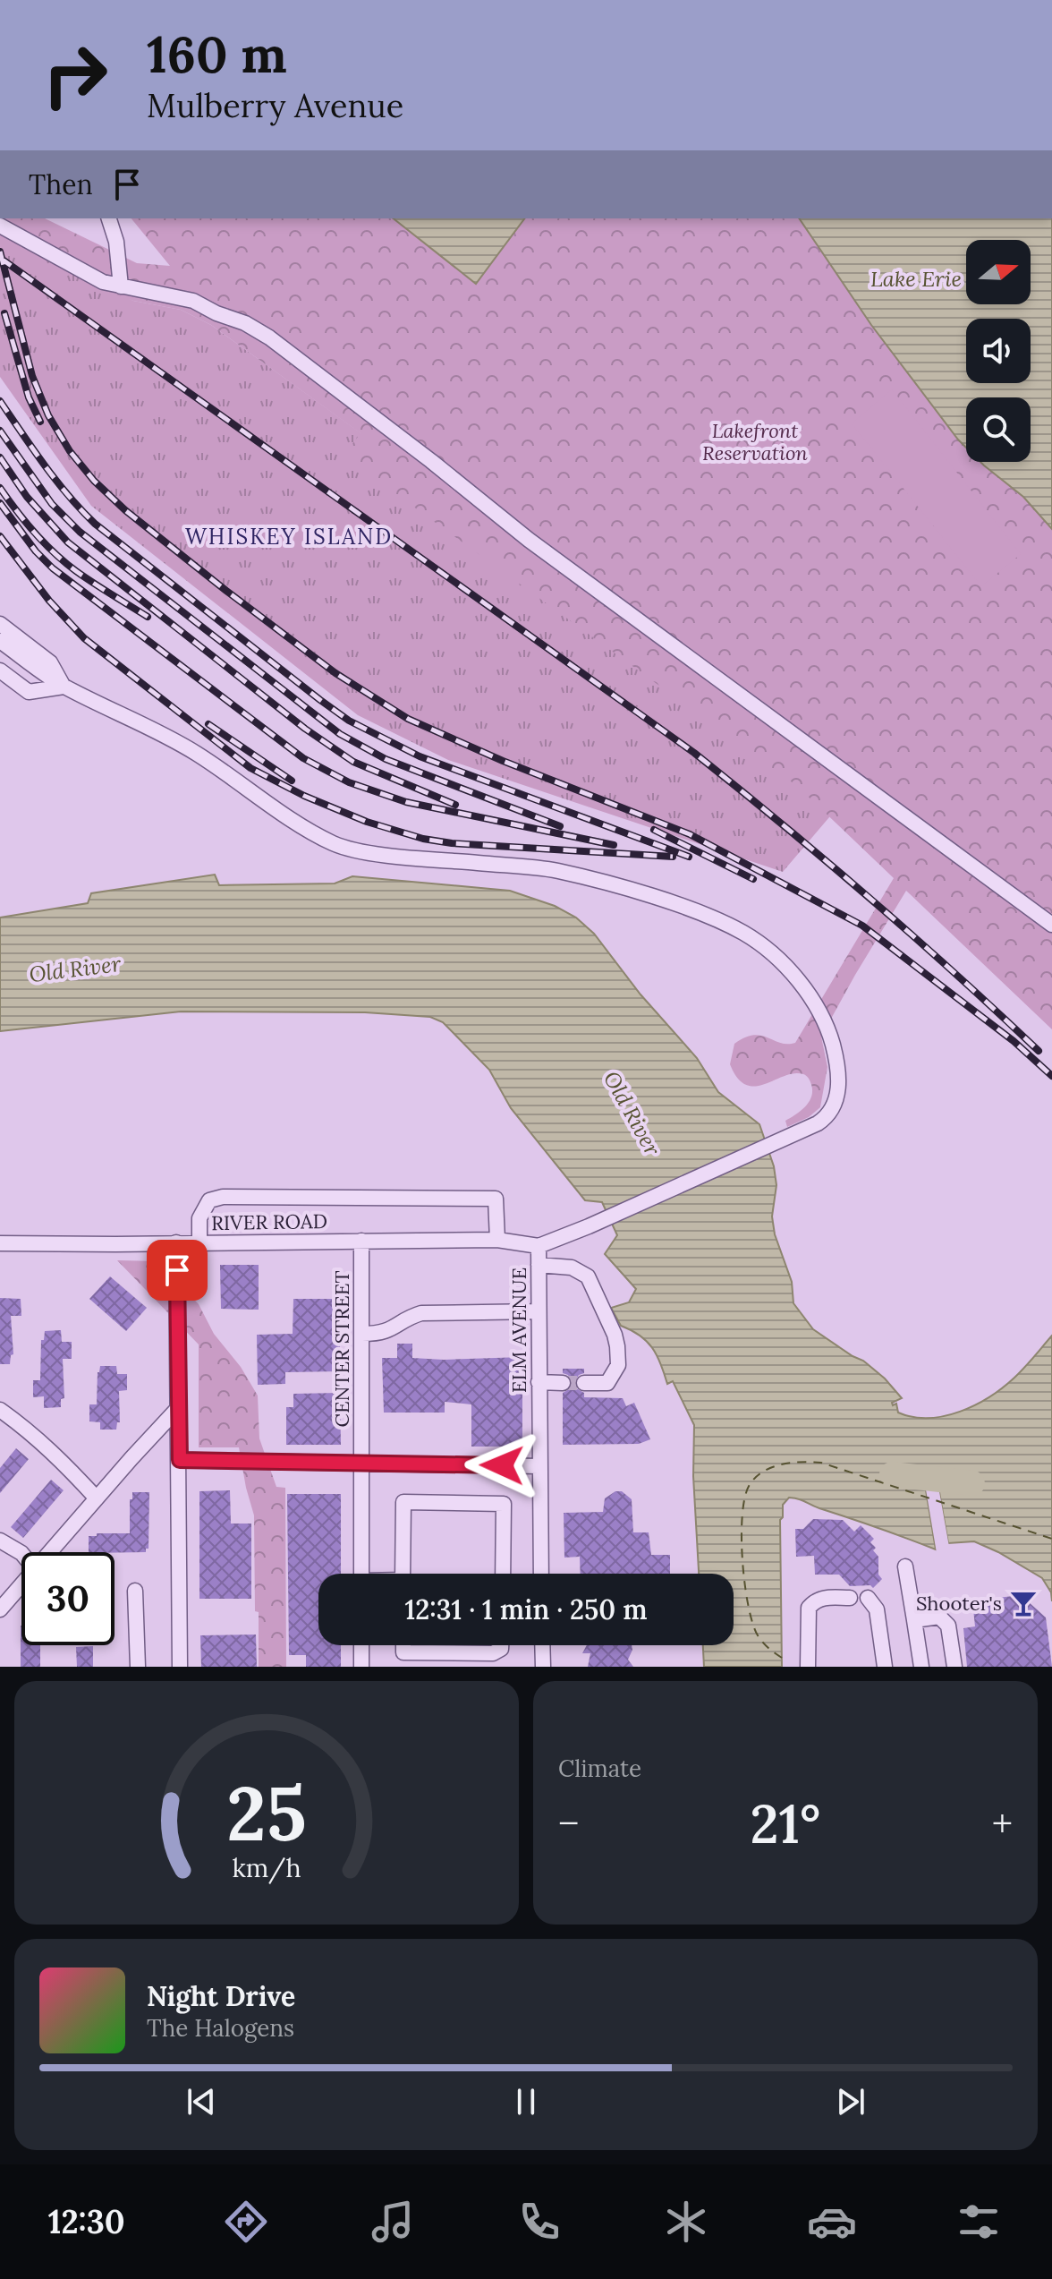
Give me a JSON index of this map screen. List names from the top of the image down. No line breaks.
{"streets":{"street":["RIVER ROAD","ELM AVENUE","CENTER STREET"]},"crossings":[["RIVER ROAD","ELM AVENUE"],["RIVER ROAD","CENTER STREET"]],"districts":["WHISKEY ISLAND"],"water":["Lake Erie","Old River"],"parks":["Lakefront Reservation"],"places":{"bar":["Shooter's"]},"north":"right","page":{"turn":["160 m","Mulberry Avenue"],"then":"Then","limit":"30","trip":"12:31 · 1 min · 250 m","tile":"Climate","heat":["−","21°","+"],"song":["Night Drive","The Halogens"],"tabs":"12:30","gauge":["25","km/h"]}}
